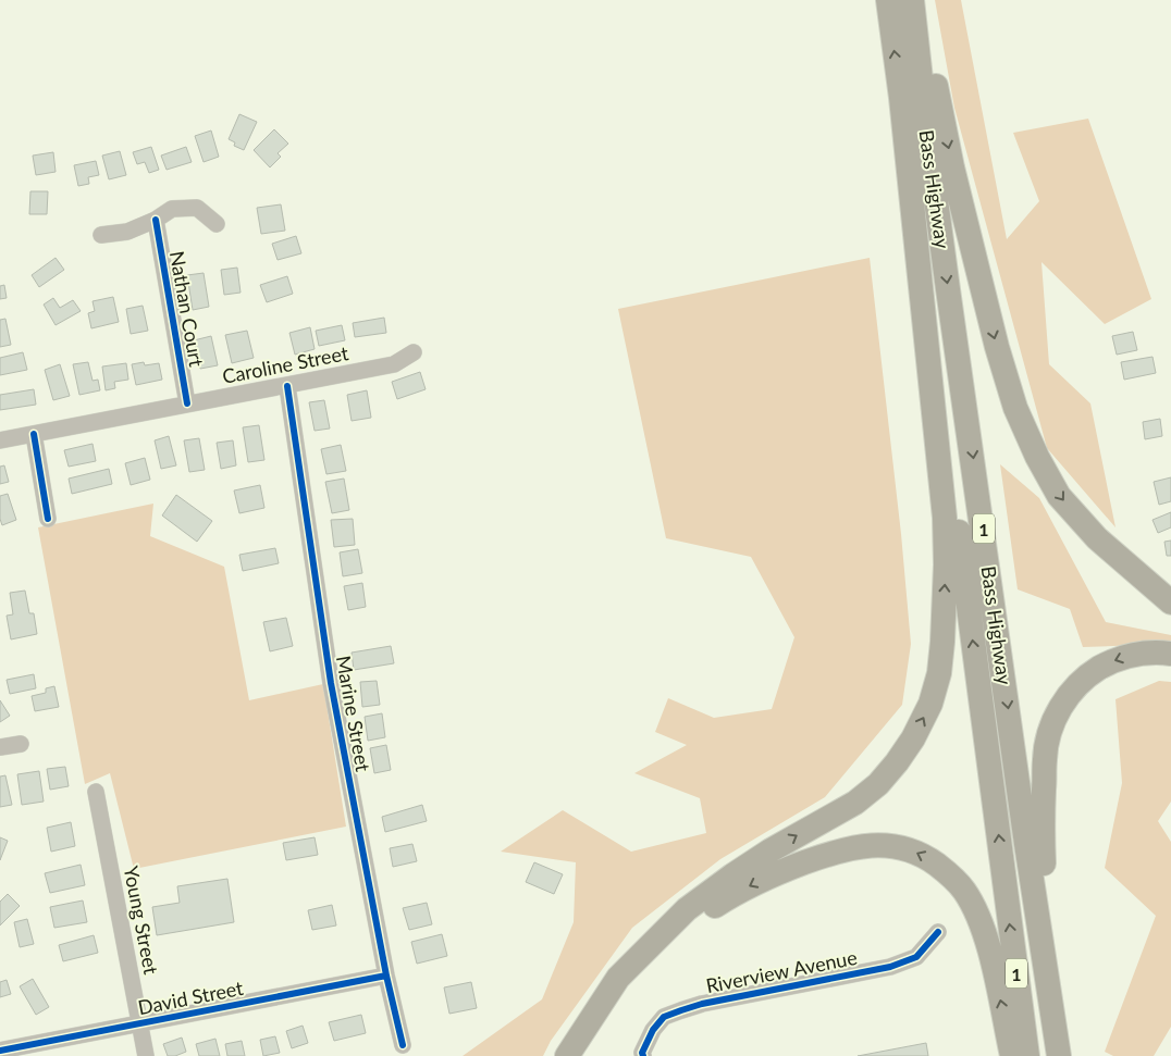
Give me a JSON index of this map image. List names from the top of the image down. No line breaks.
{"streets":{"highway":["Bass Highway","1"],"street":["Nathan Court","Caroline Street","Marine Street","Young Street","Riverview Avenue","David Street"]},"crossings":[["Nathan Court","Caroline Street"],["Caroline Street","Marine Street"],["Marine Street","David Street"],["Young Street","David Street"]]}
